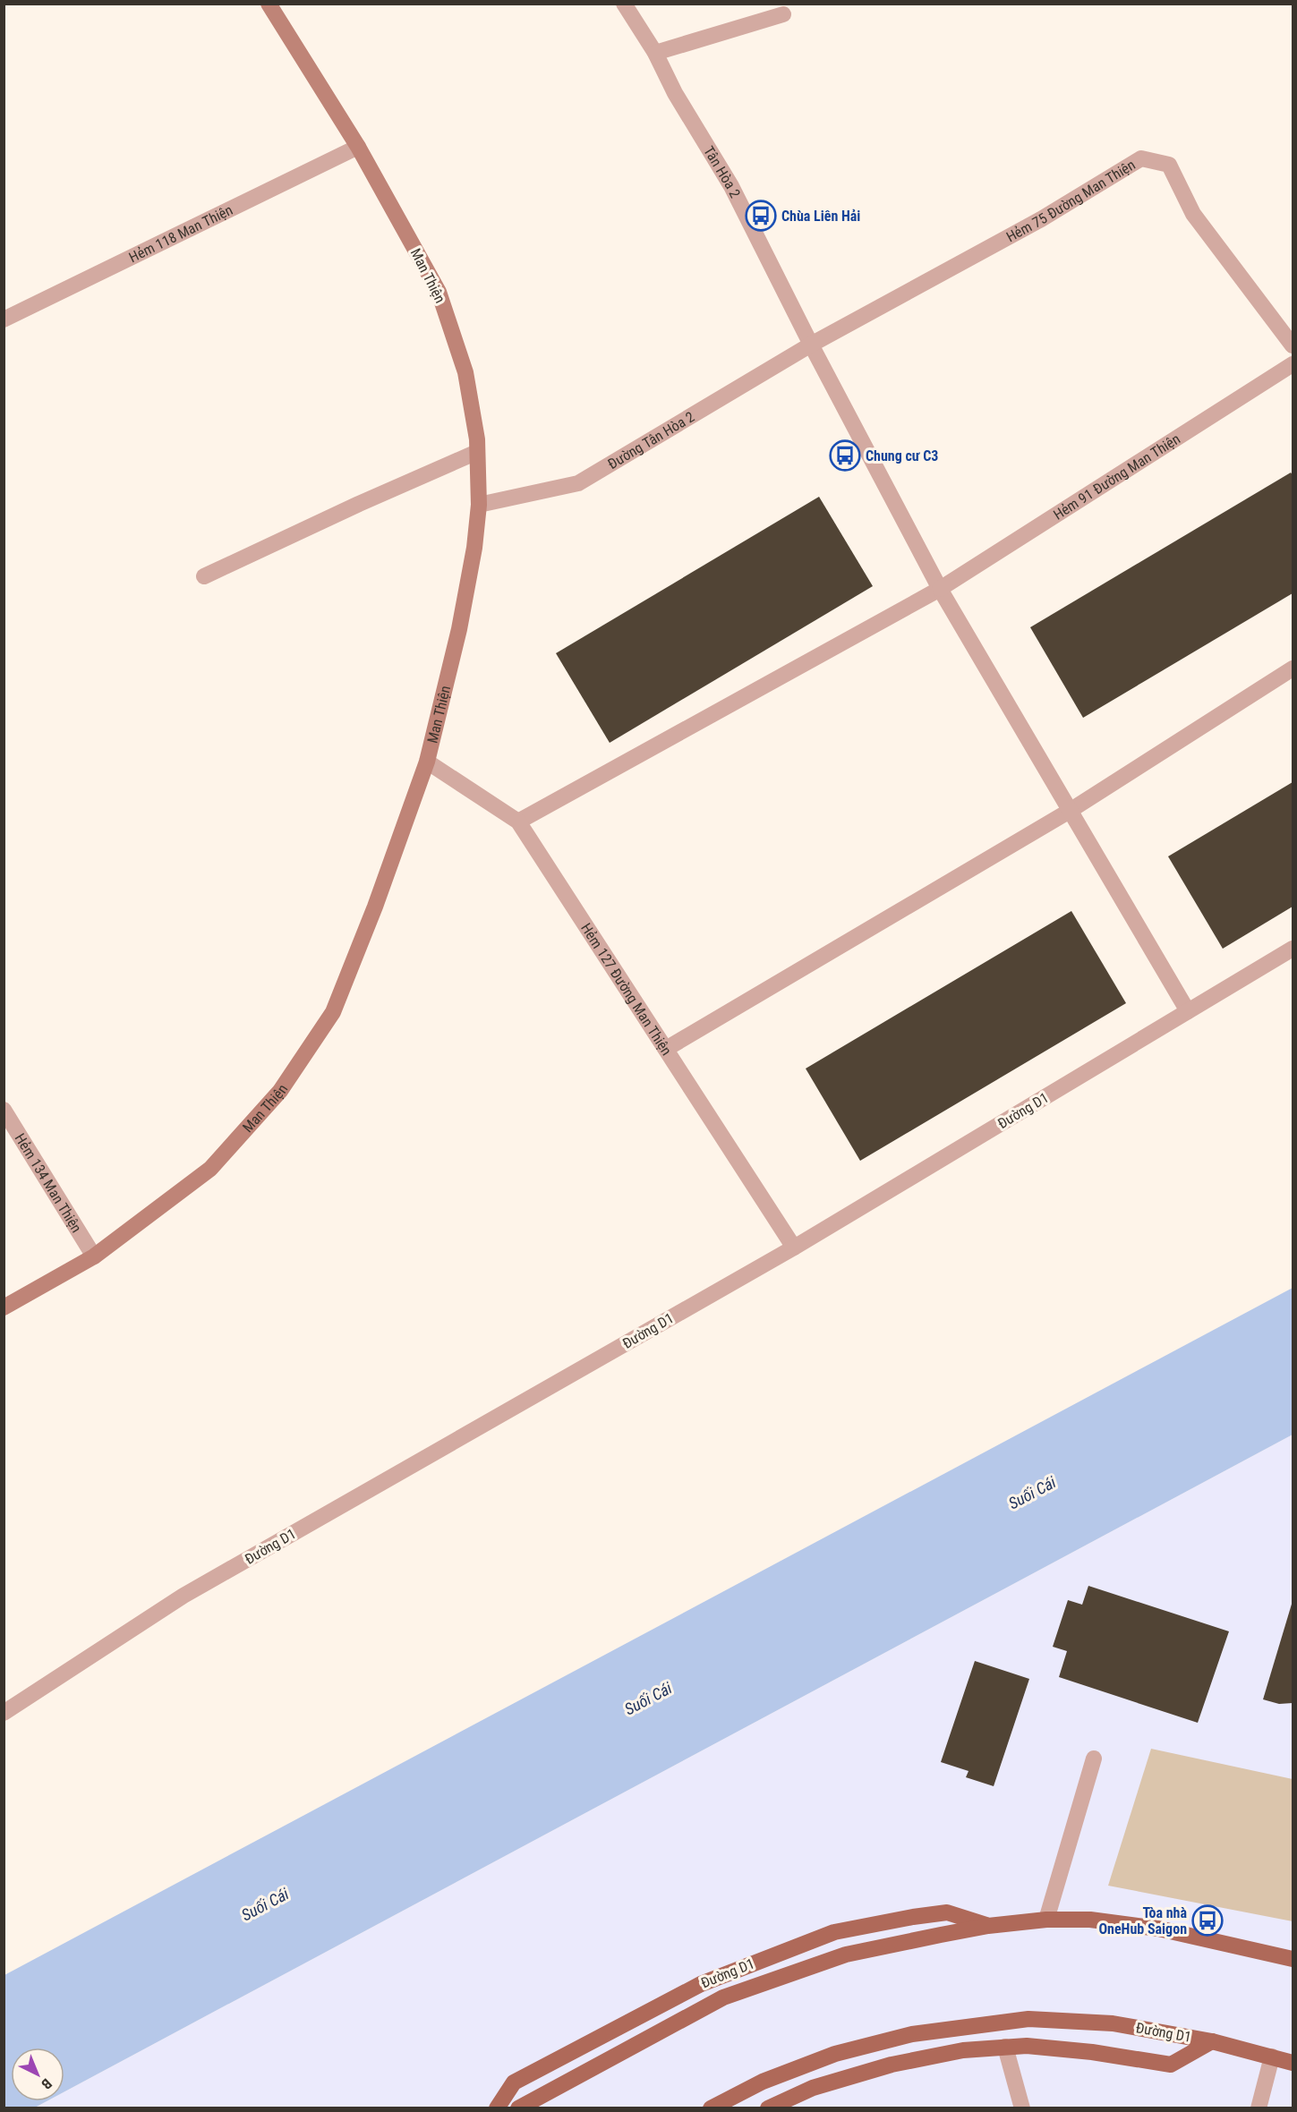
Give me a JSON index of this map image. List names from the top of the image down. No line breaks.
{"streets":{"main road":["Đường D1"],"street":["Tân Hòa 2","Hẻm 75 Đường Man Thiện","Hẻm 118 Man Thiện","Man Thiện","Đường Tân Hòa 2","Hẻm 91 Đường Man Thiện","Hẻm 127 Đường Man Thiện","Hẻm 134 Man Thiện"]},"crossings":[["Tân Hòa 2","Hẻm 75 Đường Man Thiện"],["Tân Hòa 2","Đường Tân Hòa 2"],["Tân Hòa 2","Hẻm 91 Đường Man Thiện"],["Tân Hòa 2","Đường D1"],["Hẻm 75 Đường Man Thiện","Đường Tân Hòa 2"],["Hẻm 118 Man Thiện","Man Thiện"],["Man Thiện","Đường Tân Hòa 2"],["Man Thiện","Hẻm 127 Đường Man Thiện"],["Man Thiện","Hẻm 134 Man Thiện"],["Hẻm 91 Đường Man Thiện","Hẻm 127 Đường Man Thiện"],["Hẻm 127 Đường Man Thiện","Đường D1"]],"water":["Suối Cái"],"places":{"bus stop":["Chùa Liên Hải","Chung cư C3","Tòa nhà OneHub Saigon"]},"north":"bottom right"}
